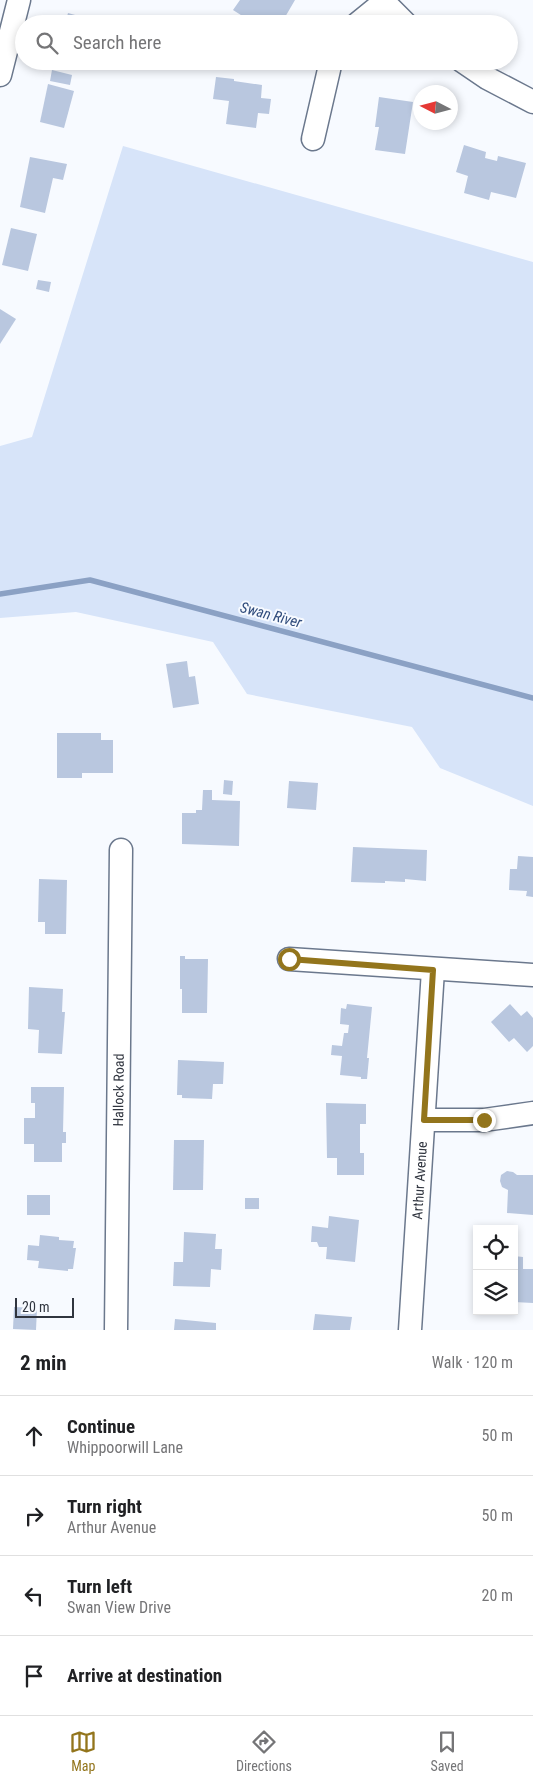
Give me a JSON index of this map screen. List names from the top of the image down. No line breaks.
{"streets":{"street":["Hallock Road","Arthur Avenue"]},"water":["Swan River"],"scale_bar":"20 m","north":"left","page":{"search":"Search here","scale":"20 m","heading":["2 min","Walk · 120 m"],"list":[["Continue","Whippoorwill Lane","50 m"],["Turn right","Arthur Avenue","50 m"],["Turn left","Swan View Drive","20 m"],"Arrive at destination"],"nav":["Map","Directions","Saved"]}}
